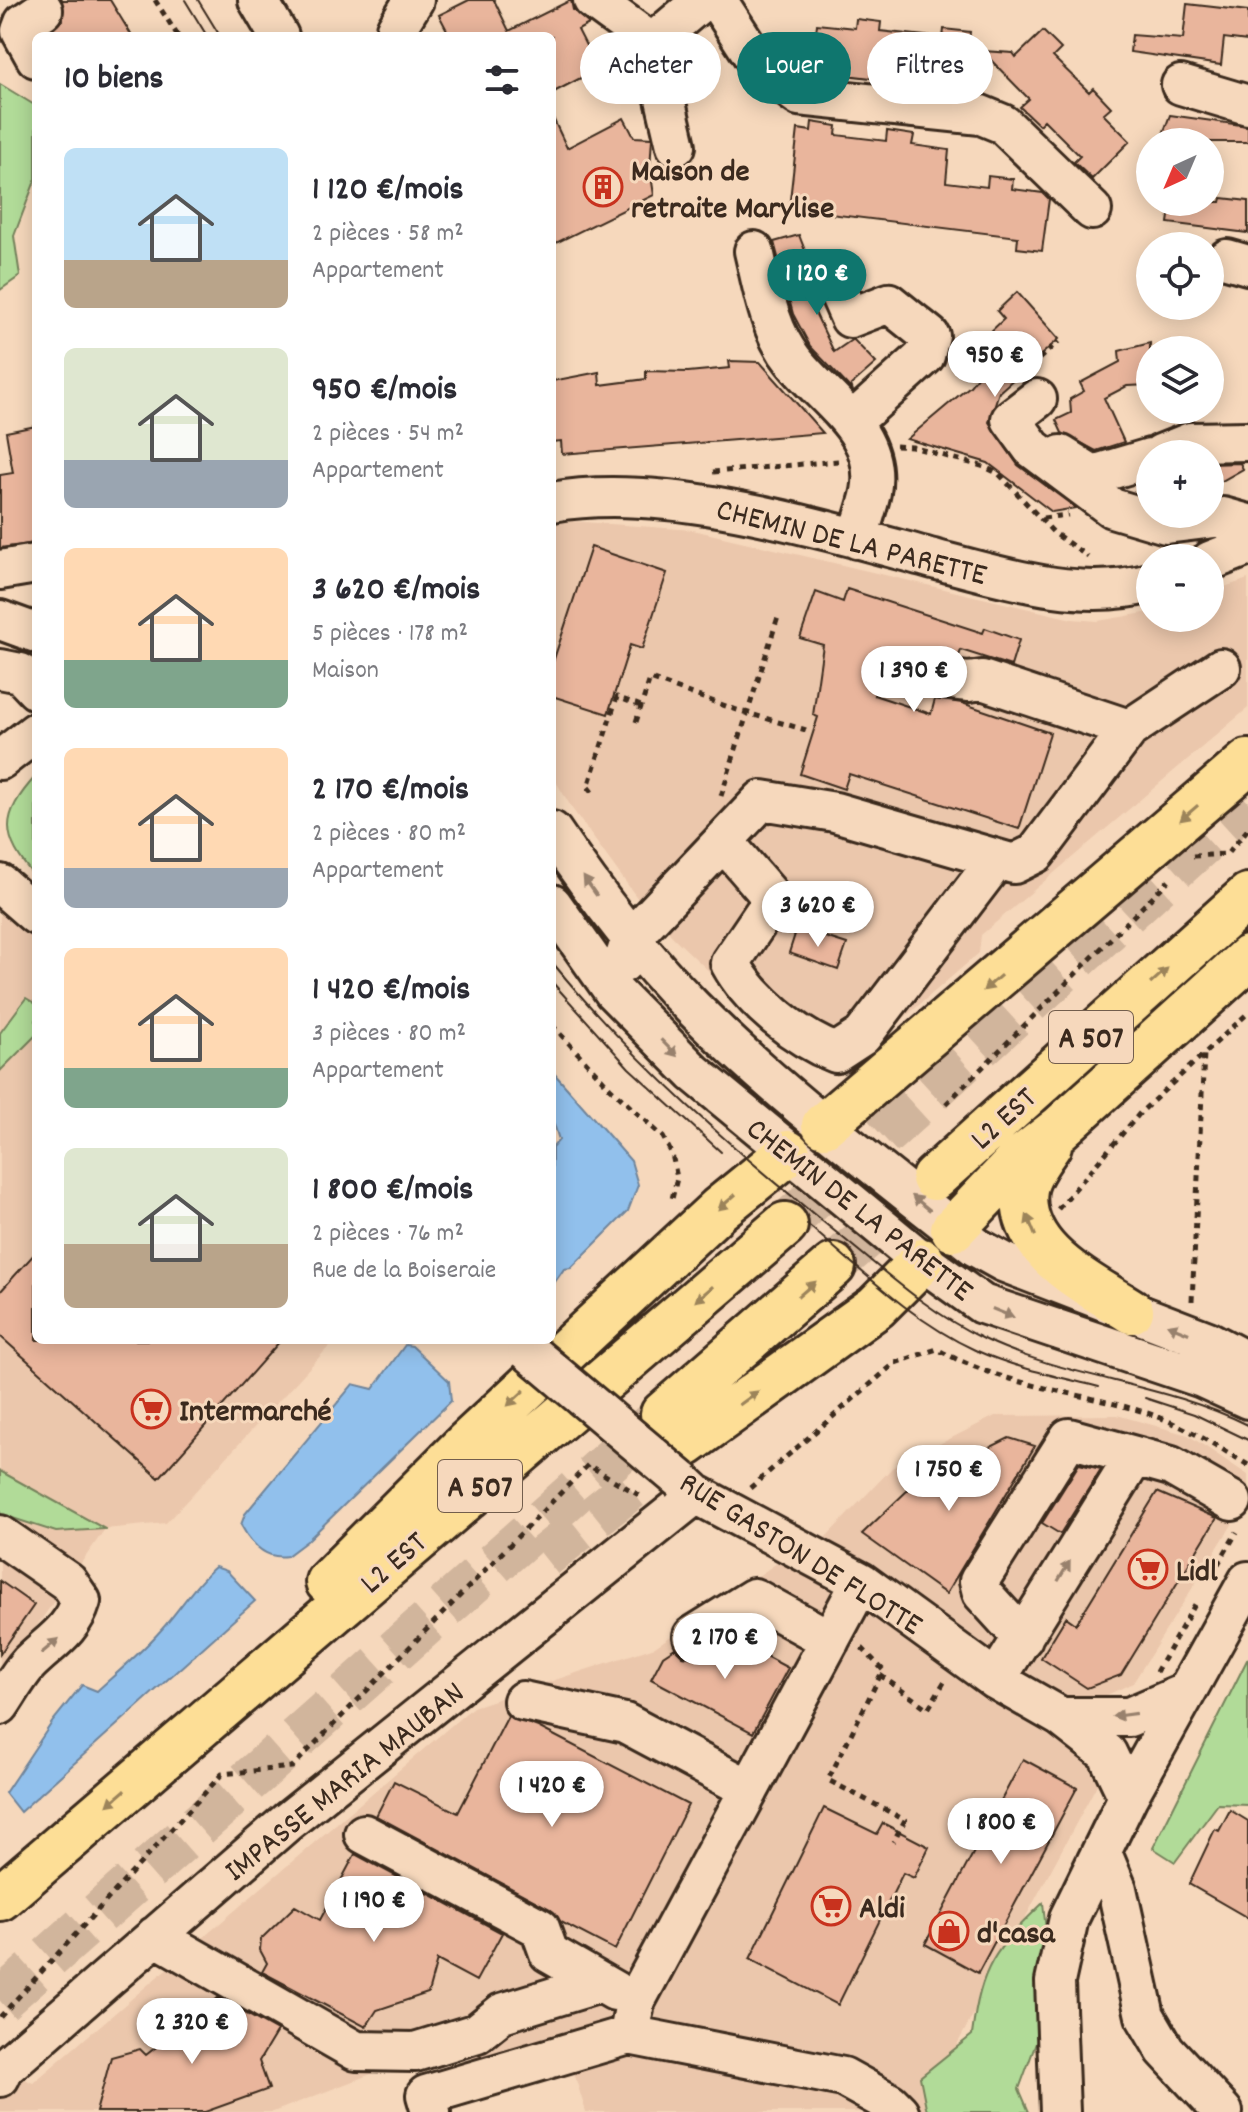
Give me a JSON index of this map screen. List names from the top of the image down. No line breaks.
{"streets":{"highway":["A 507","L2 EST"],"street":["CHEMIN DE LA PARETTE","RUE GASTON DE FLOTTE","IMPASSE MARIA MAUBAN"]},"crossings":[["RUE GASTON DE FLOTTE","IMPASSE MARIA MAUBAN"]],"places":{"building":["Maison de retraite Marylise"],"supermarket":["Intermarché","Lidl","Aldi"],"shop":["d'casa"]},"north":"bottom left","page":{"chip":["Acheter","Louer","Filtres"],"heading":"10 biens","map_buttons":["+","−"],"list":[{"name":"1 120 €/mois","note":"2 pièces · 58 m² · Appartement"},{"name":"950 €/mois","note":"2 pièces · 54 m² · Appartement"},{"name":"3 620 €/mois","note":"5 pièces · 178 m² · Maison"},{"name":"2 170 €/mois","note":"2 pièces · 80 m² · Appartement"},{"name":"1 420 €/mois","note":"3 pièces · 80 m² · Appartement"},{"name":"1 800 €/mois","note":"2 pièces · 76 m² · Rue de la Boiseraie"}],"price":["1 120 €","950 €","1 390 €","3 620 €","1 750 €","2 170 €","1 420 €","1 800 €","1 190 €","2 320 €"]}}
